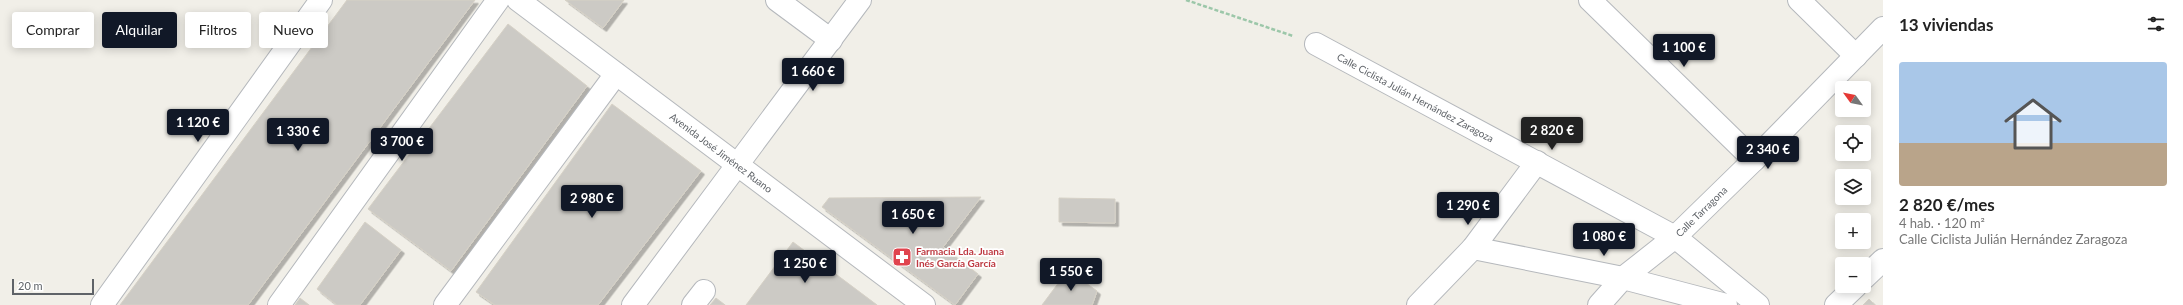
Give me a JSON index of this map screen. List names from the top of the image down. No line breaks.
{"streets":{"street":["Calle Ciclista Julián Hernández Zaragoza","Avenida José Jiménez Ruano","Calle Tarragona"]},"crossings":[["Calle Ciclista Julián Hernández Zaragoza","Calle Tarragona"]],"places":{"pharmacy":["Farmacia Lda. Juana Inés García García"]},"scale_bar":"20 m","north":"top left","page":{"heading":"13 viviendas","chip":["Comprar","Alquilar","Filtros","Nuevo"],"price":["1 100 €","1 660 €","1 120 €","2 820 €","1 330 €","3 700 €","2 340 €","2 980 €","1 290 €","1 650 €","1 080 €","1 250 €","1 550 €"],"list":[{"name":"2 820 €/mes","note":"4 hab. · 120 m² · Calle Ciclista Julián Hernández Zaragoza"}],"map_buttons":["+","−"],"scale":"20 m"}}
